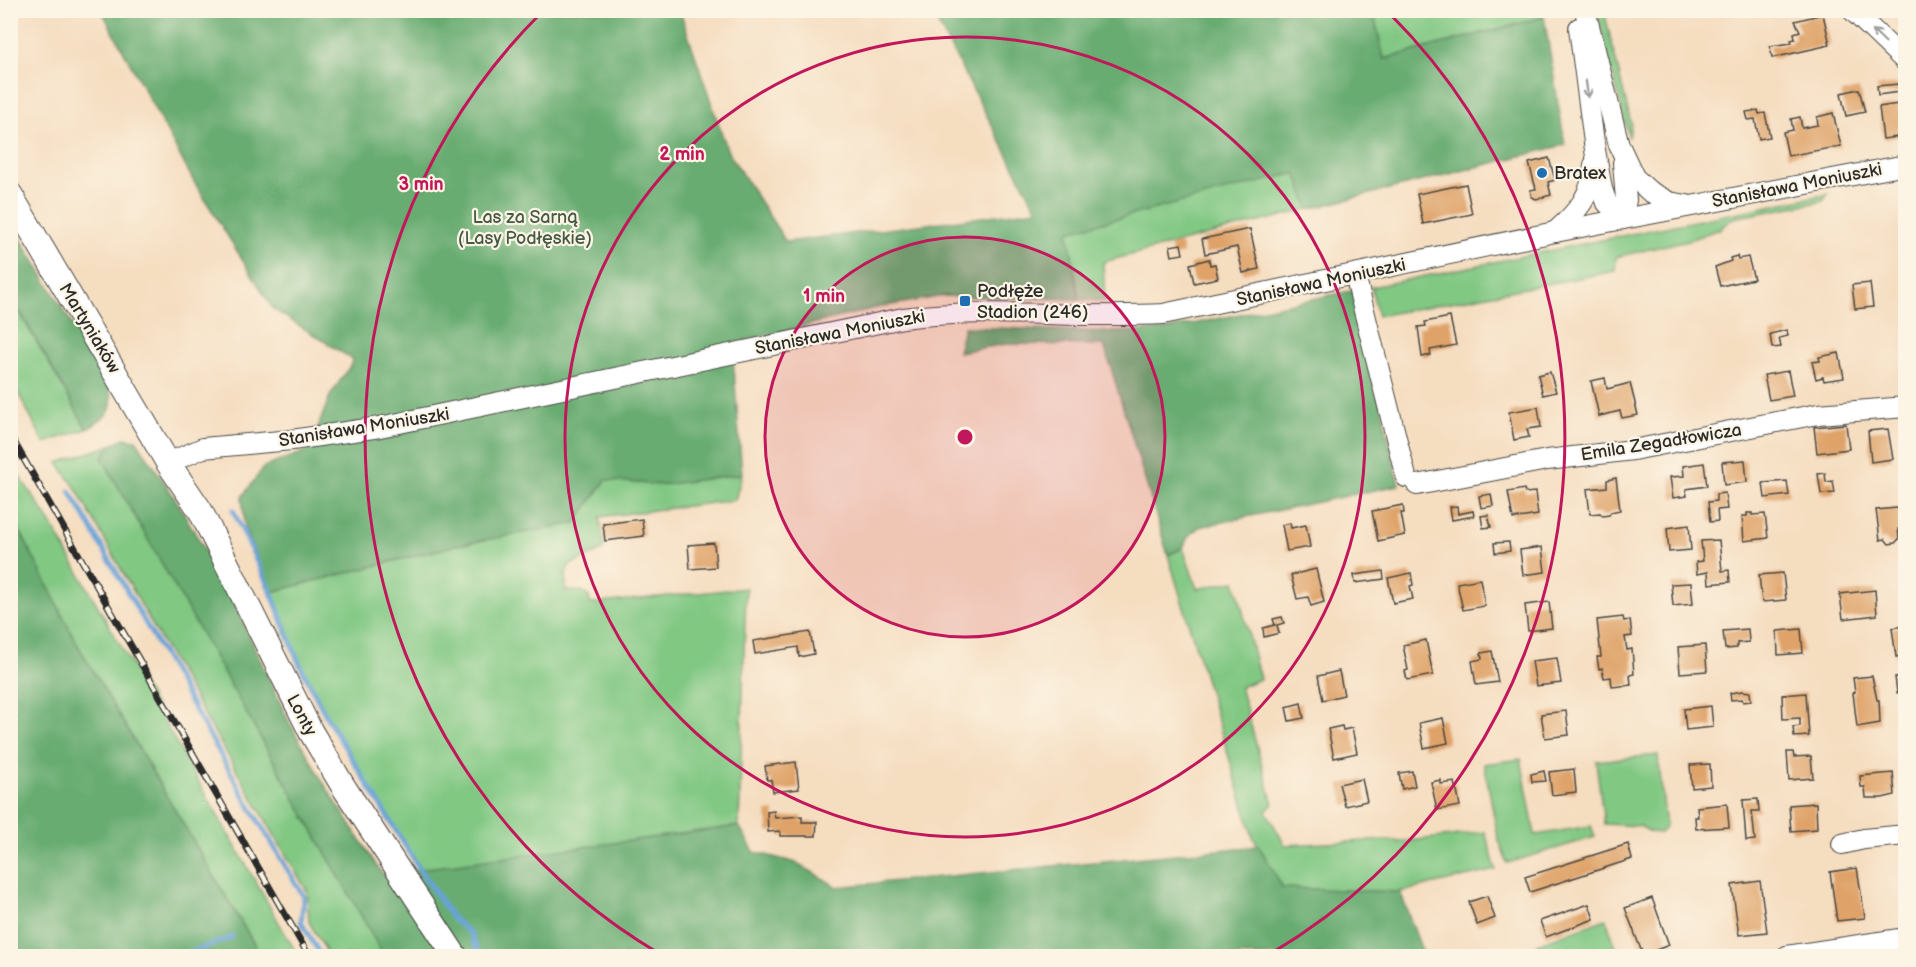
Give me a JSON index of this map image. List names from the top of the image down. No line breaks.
{"streets":{"main road":["Martyniaków","Lonty"],"street":["Stanisława Moniuszki","Emila Zegadłowicza"]},"crossings":[["Stanisława Moniuszki","Martyniaków"],["Stanisława Moniuszki","Emila Zegadłowicza"],["Stanisława Moniuszki","Lonty"],["Martyniaków","Lonty"]],"parks":["Las za Sarną (Lasy Podłęskie)"],"places":{"other":["Bratex"],"transit":["Podłęże Stadion (246)"]},"rings":["2 min","3 min","1 min"]}
